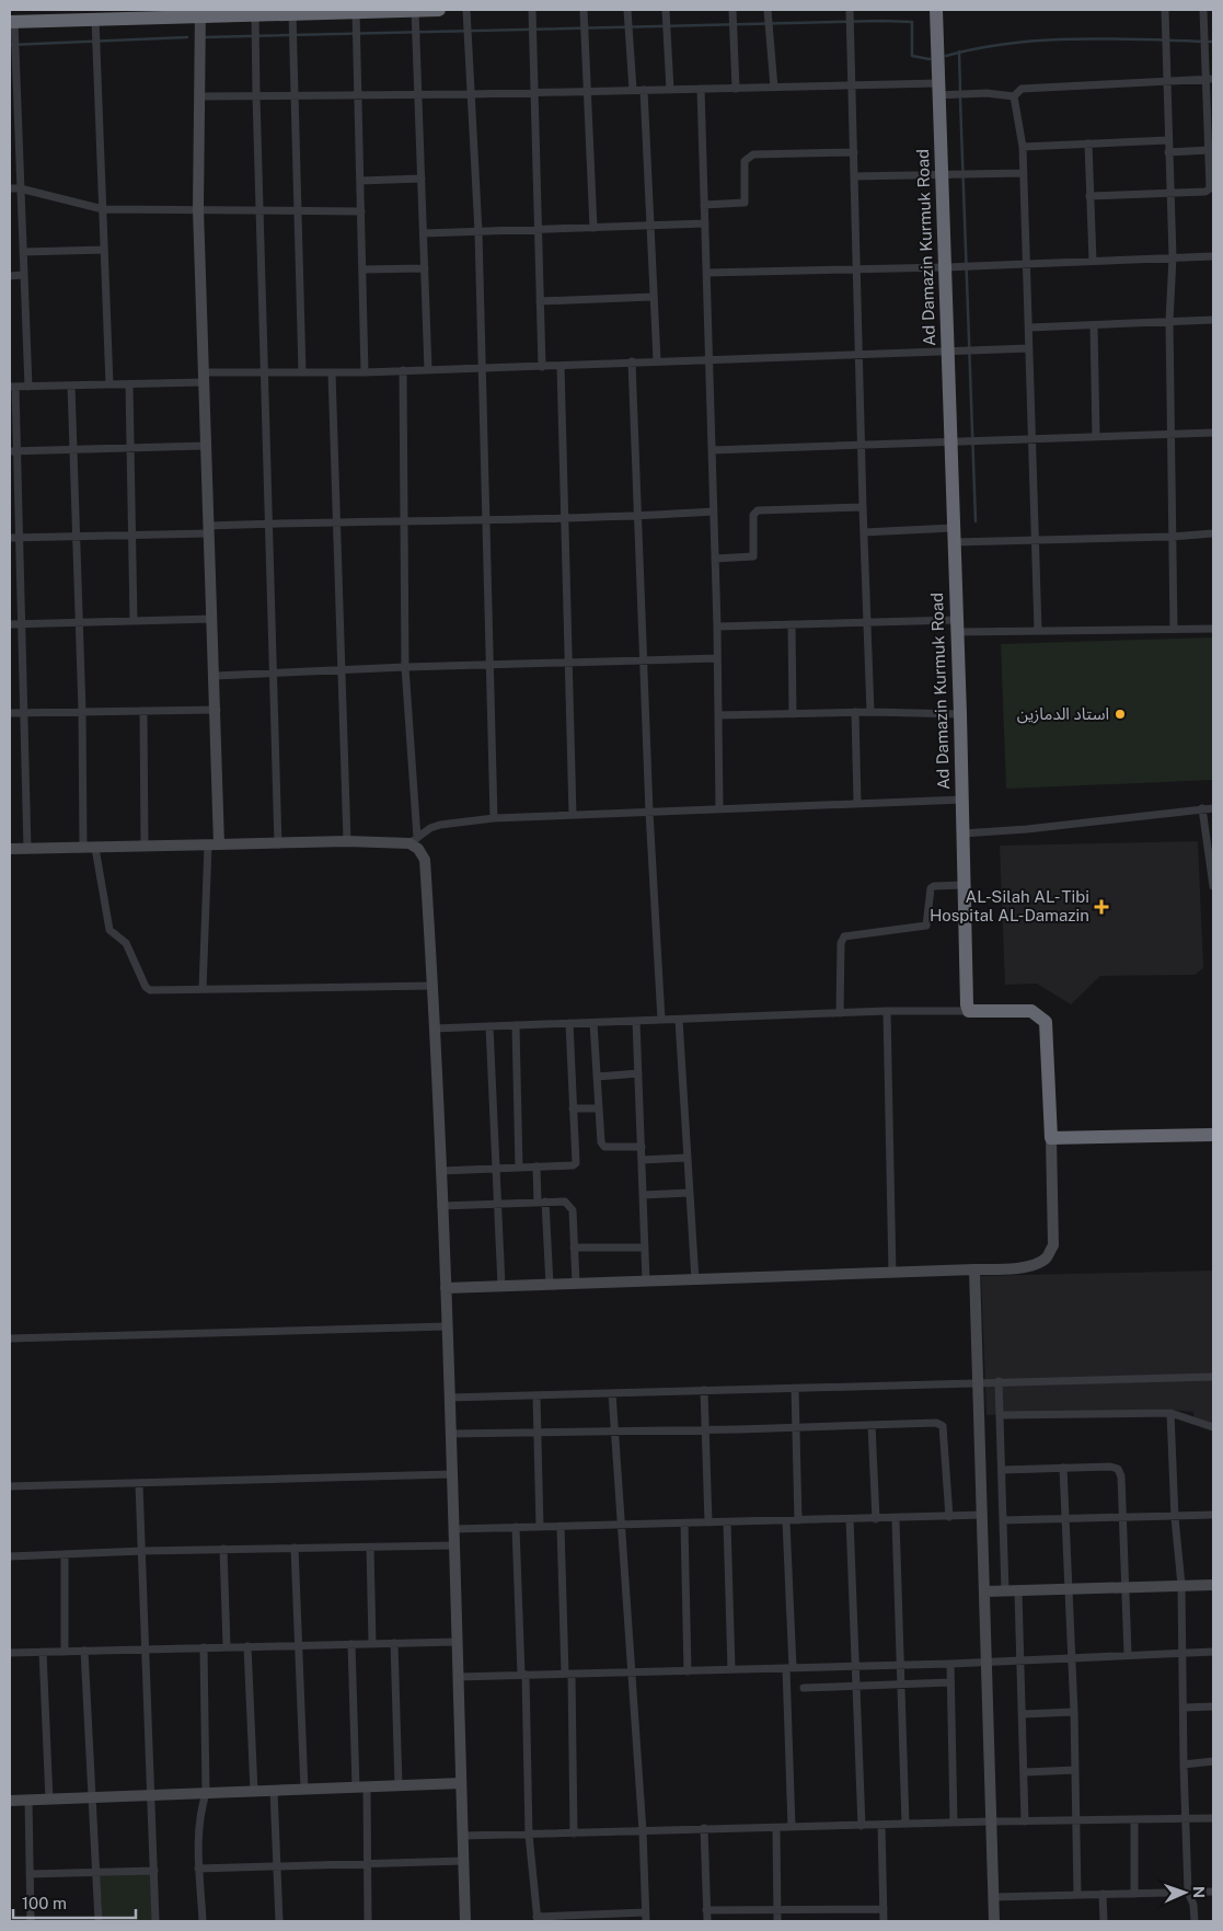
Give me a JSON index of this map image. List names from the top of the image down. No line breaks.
{"streets":{"highway":["Ad Damazin Kurmuk Road"]},"places":{"other":["استاد الدمازين"],"health":["AL-Silah AL- Tibi Hospital AL-Damazin"]},"scale_bar":"100 m","north":"right"}
